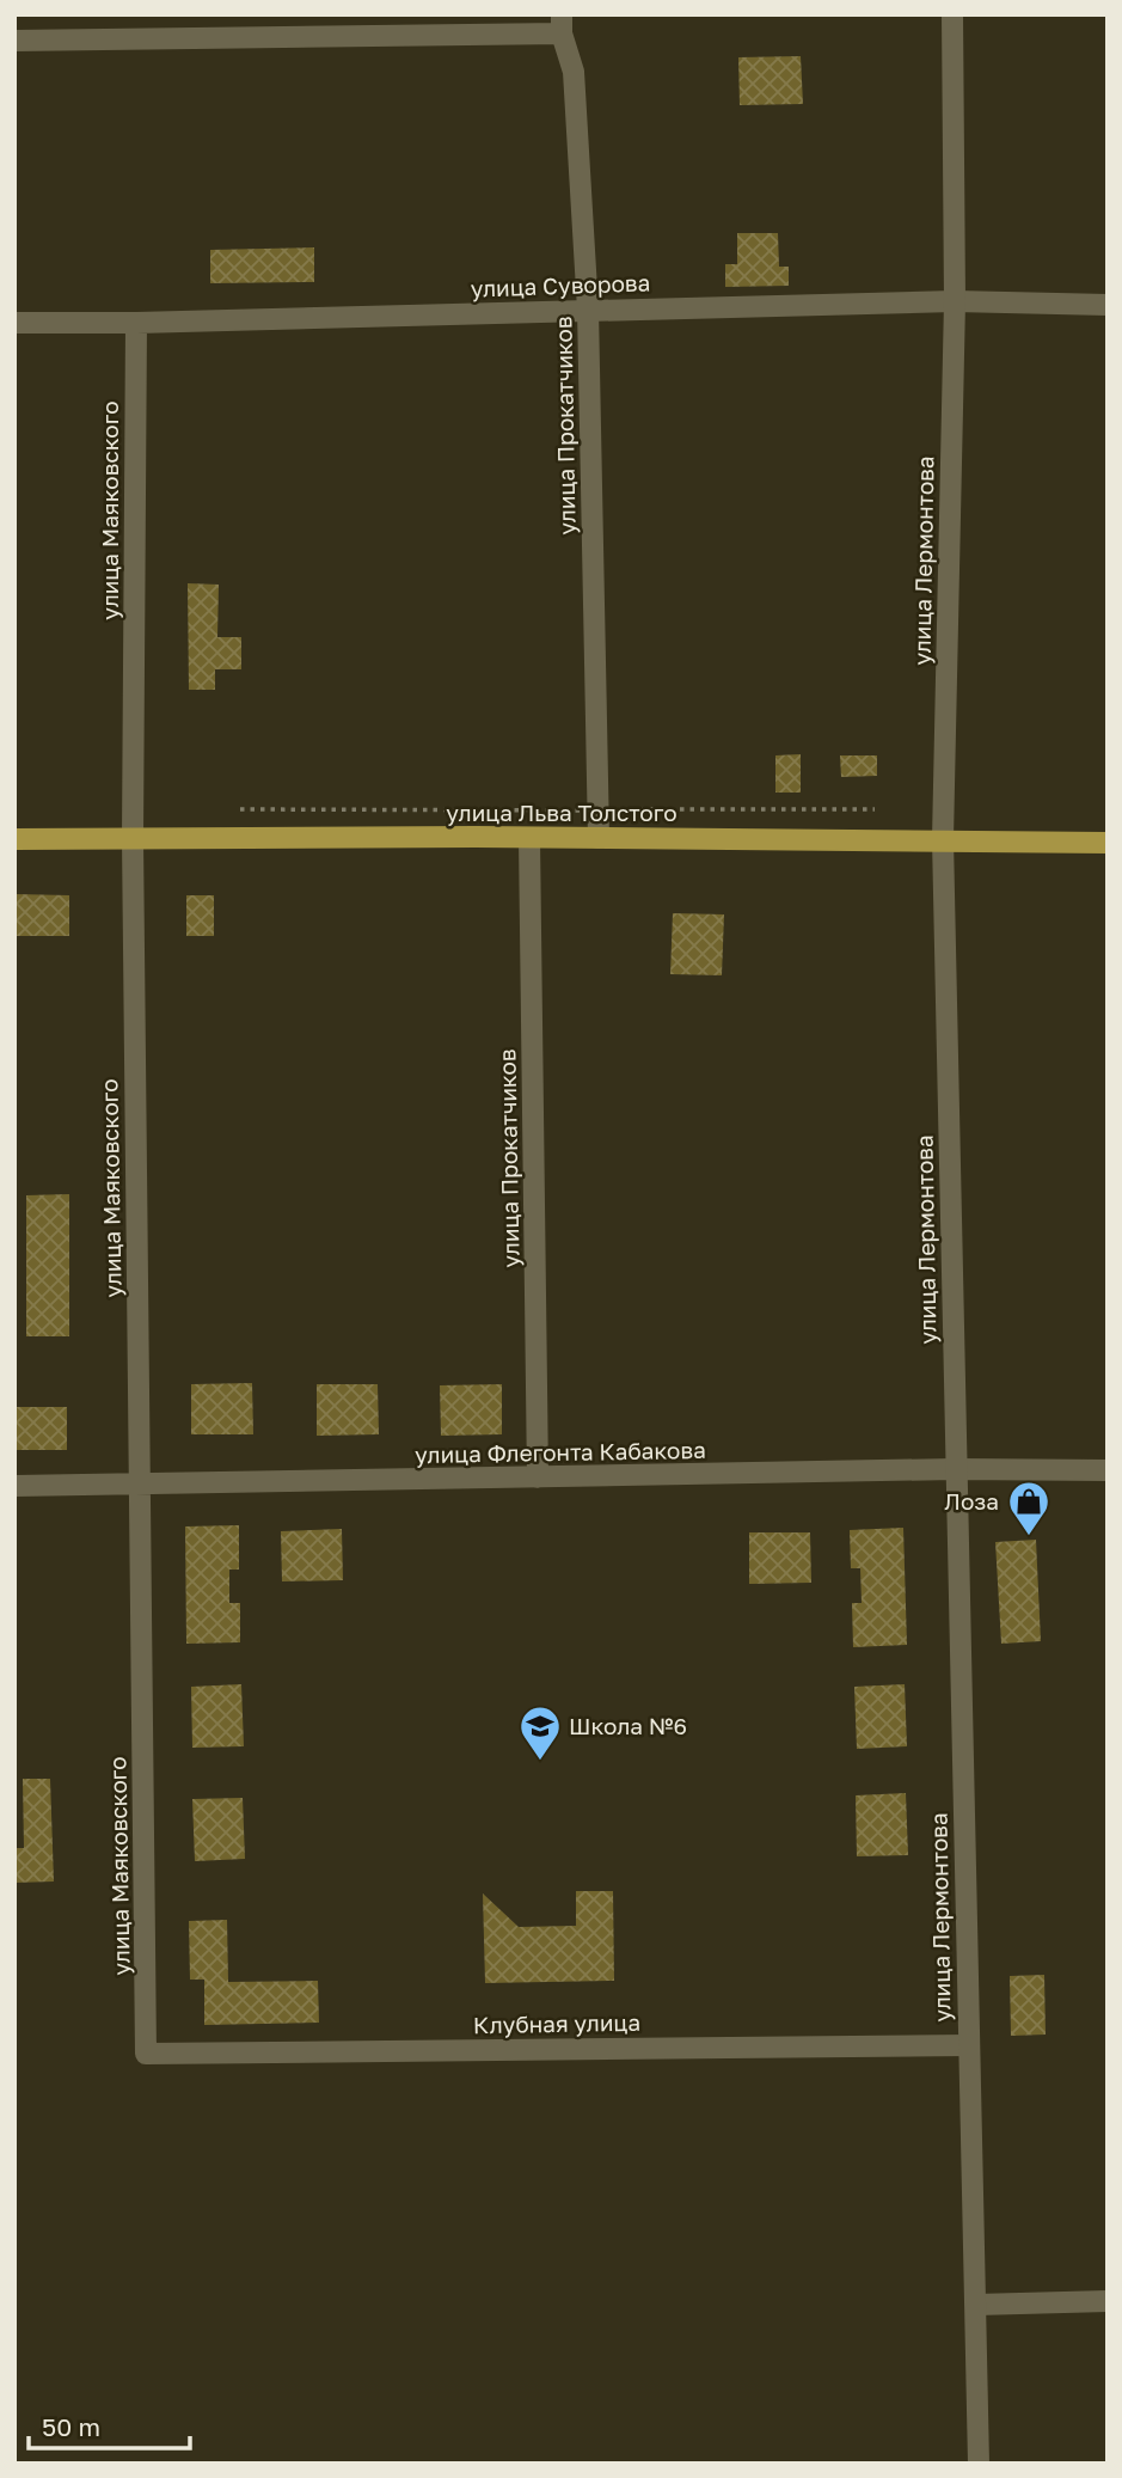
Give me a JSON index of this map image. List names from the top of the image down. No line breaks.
{"streets":{"main road":["улица Льва Толстого"],"street":["улица Суворова","улица Прокатчиков","улица Маяковского","улица Лермонтова","улица Флегонта Кабакова","Клубная улица"]},"crossings":[["улица Суворова","улица Прокатчиков"],["улица Суворова","улица Маяковского"],["улица Суворова","улица Лермонтова"],["улица Прокатчиков","улица Льва Толстого"],["улица Прокатчиков","улица Флегонта Кабакова"],["улица Маяковского","улица Льва Толстого"],["улица Маяковского","улица Флегонта Кабакова"],["улица Маяковского","Клубная улица"],["улица Лермонтова","улица Льва Толстого"],["улица Лермонтова","улица Флегонта Кабакова"],["улица Лермонтова","Клубная улица"]],"places":{"shop":["Лоза"],"school or university":["Школа №6"]},"scale_bar":"50 m"}
